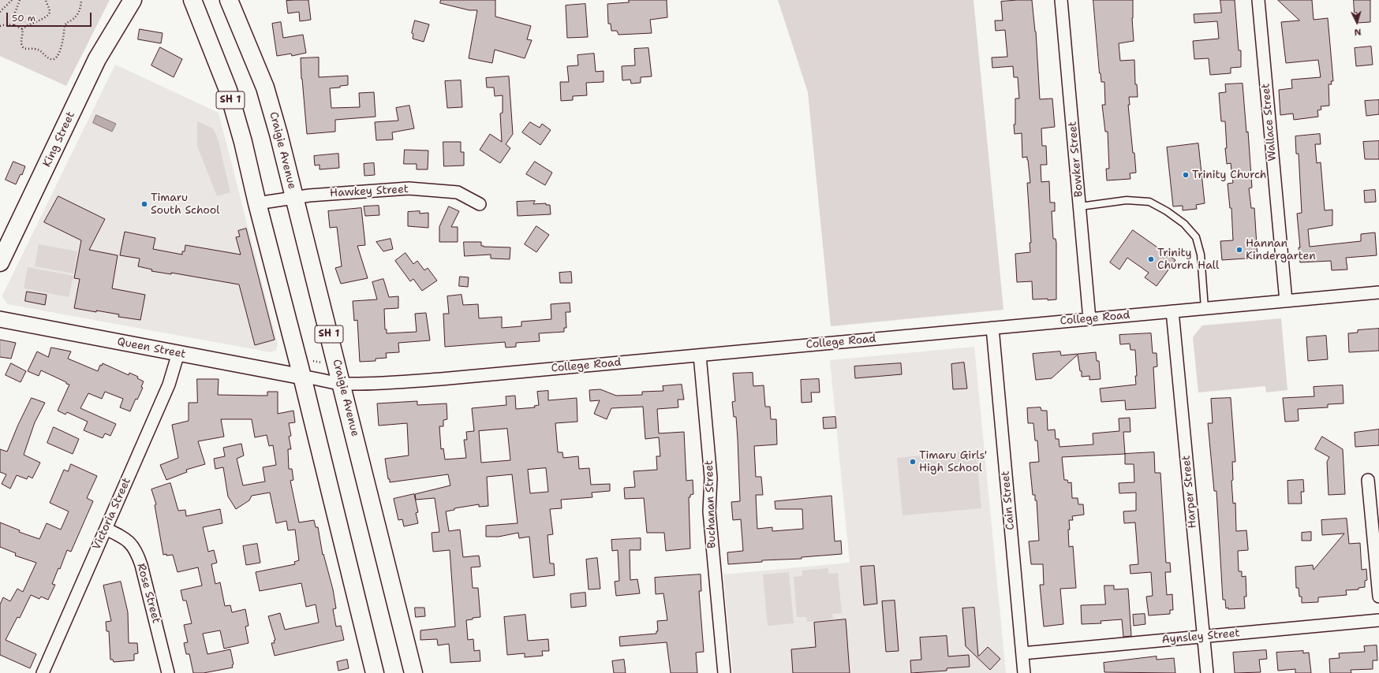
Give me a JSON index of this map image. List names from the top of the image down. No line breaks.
{"streets":{"main road":["SH 1","King Street","Craigie Avenue"],"street":["Wallace Street","Bowker Street","Hawkey Street","College Road","Queen Street","Harper Street","Cain Street","Buchanan Street","Victoria Street","Rose Street","Aynsley Street"]},"crossings":[["SH 1","Hawkey Street"],["SH 1","College Road"],["SH 1","Queen Street"],["Wallace Street","College Road"],["Craigie Avenue","Hawkey Street"],["Craigie Avenue","College Road"],["Bowker Street","College Road"],["College Road","Queen Street"],["College Road","Harper Street"],["College Road","Cain Street"],["College Road","Buchanan Street"],["Queen Street","Victoria Street"],["Harper Street","Aynsley Street"],["Cain Street","Aynsley Street"],["Victoria Street","Rose Street"]],"places":["Trinity Church","Timaru South School","Hannan Kindergarten","Trinity Church Hall","Timaru Girls' High School"],"scale_bar":"50 m","north":"bottom"}
